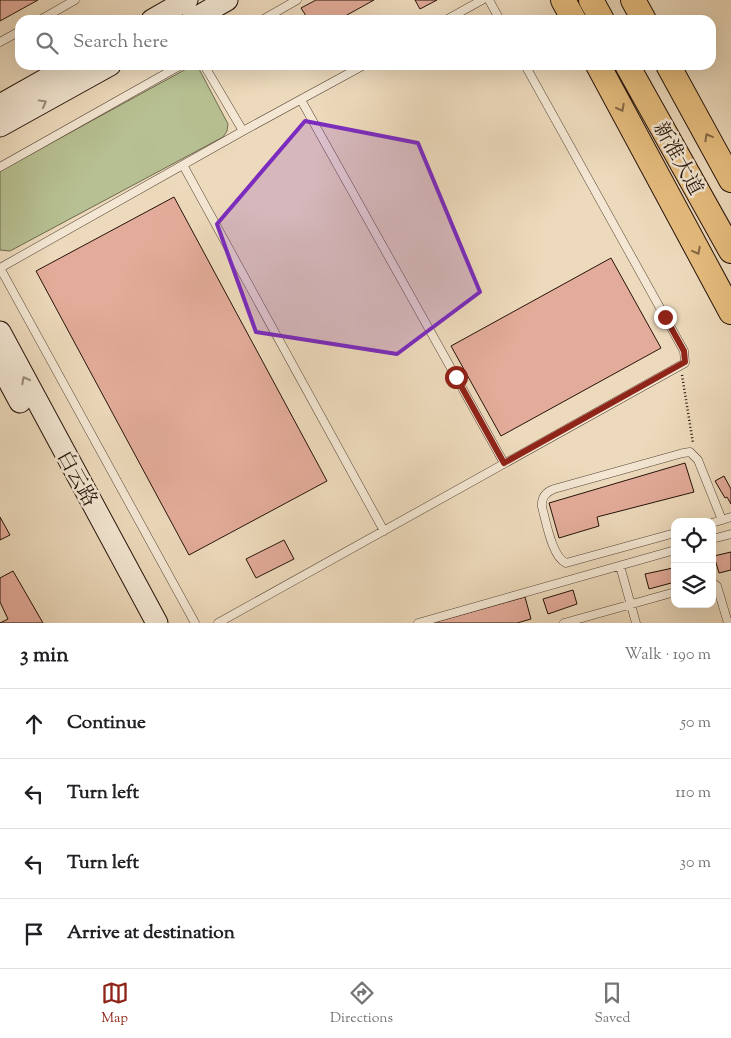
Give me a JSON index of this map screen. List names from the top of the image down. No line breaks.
{"streets":{"main road":["新淮大道"],"street":["白云路"]},"page":{"search":"Search here","heading":["3 min","Walk · 190 m"],"list":[["Continue","50 m"],["Turn left","110 m"],["Turn left","30 m"],"Arrive at destination"],"nav":["Map","Directions","Saved"]}}
